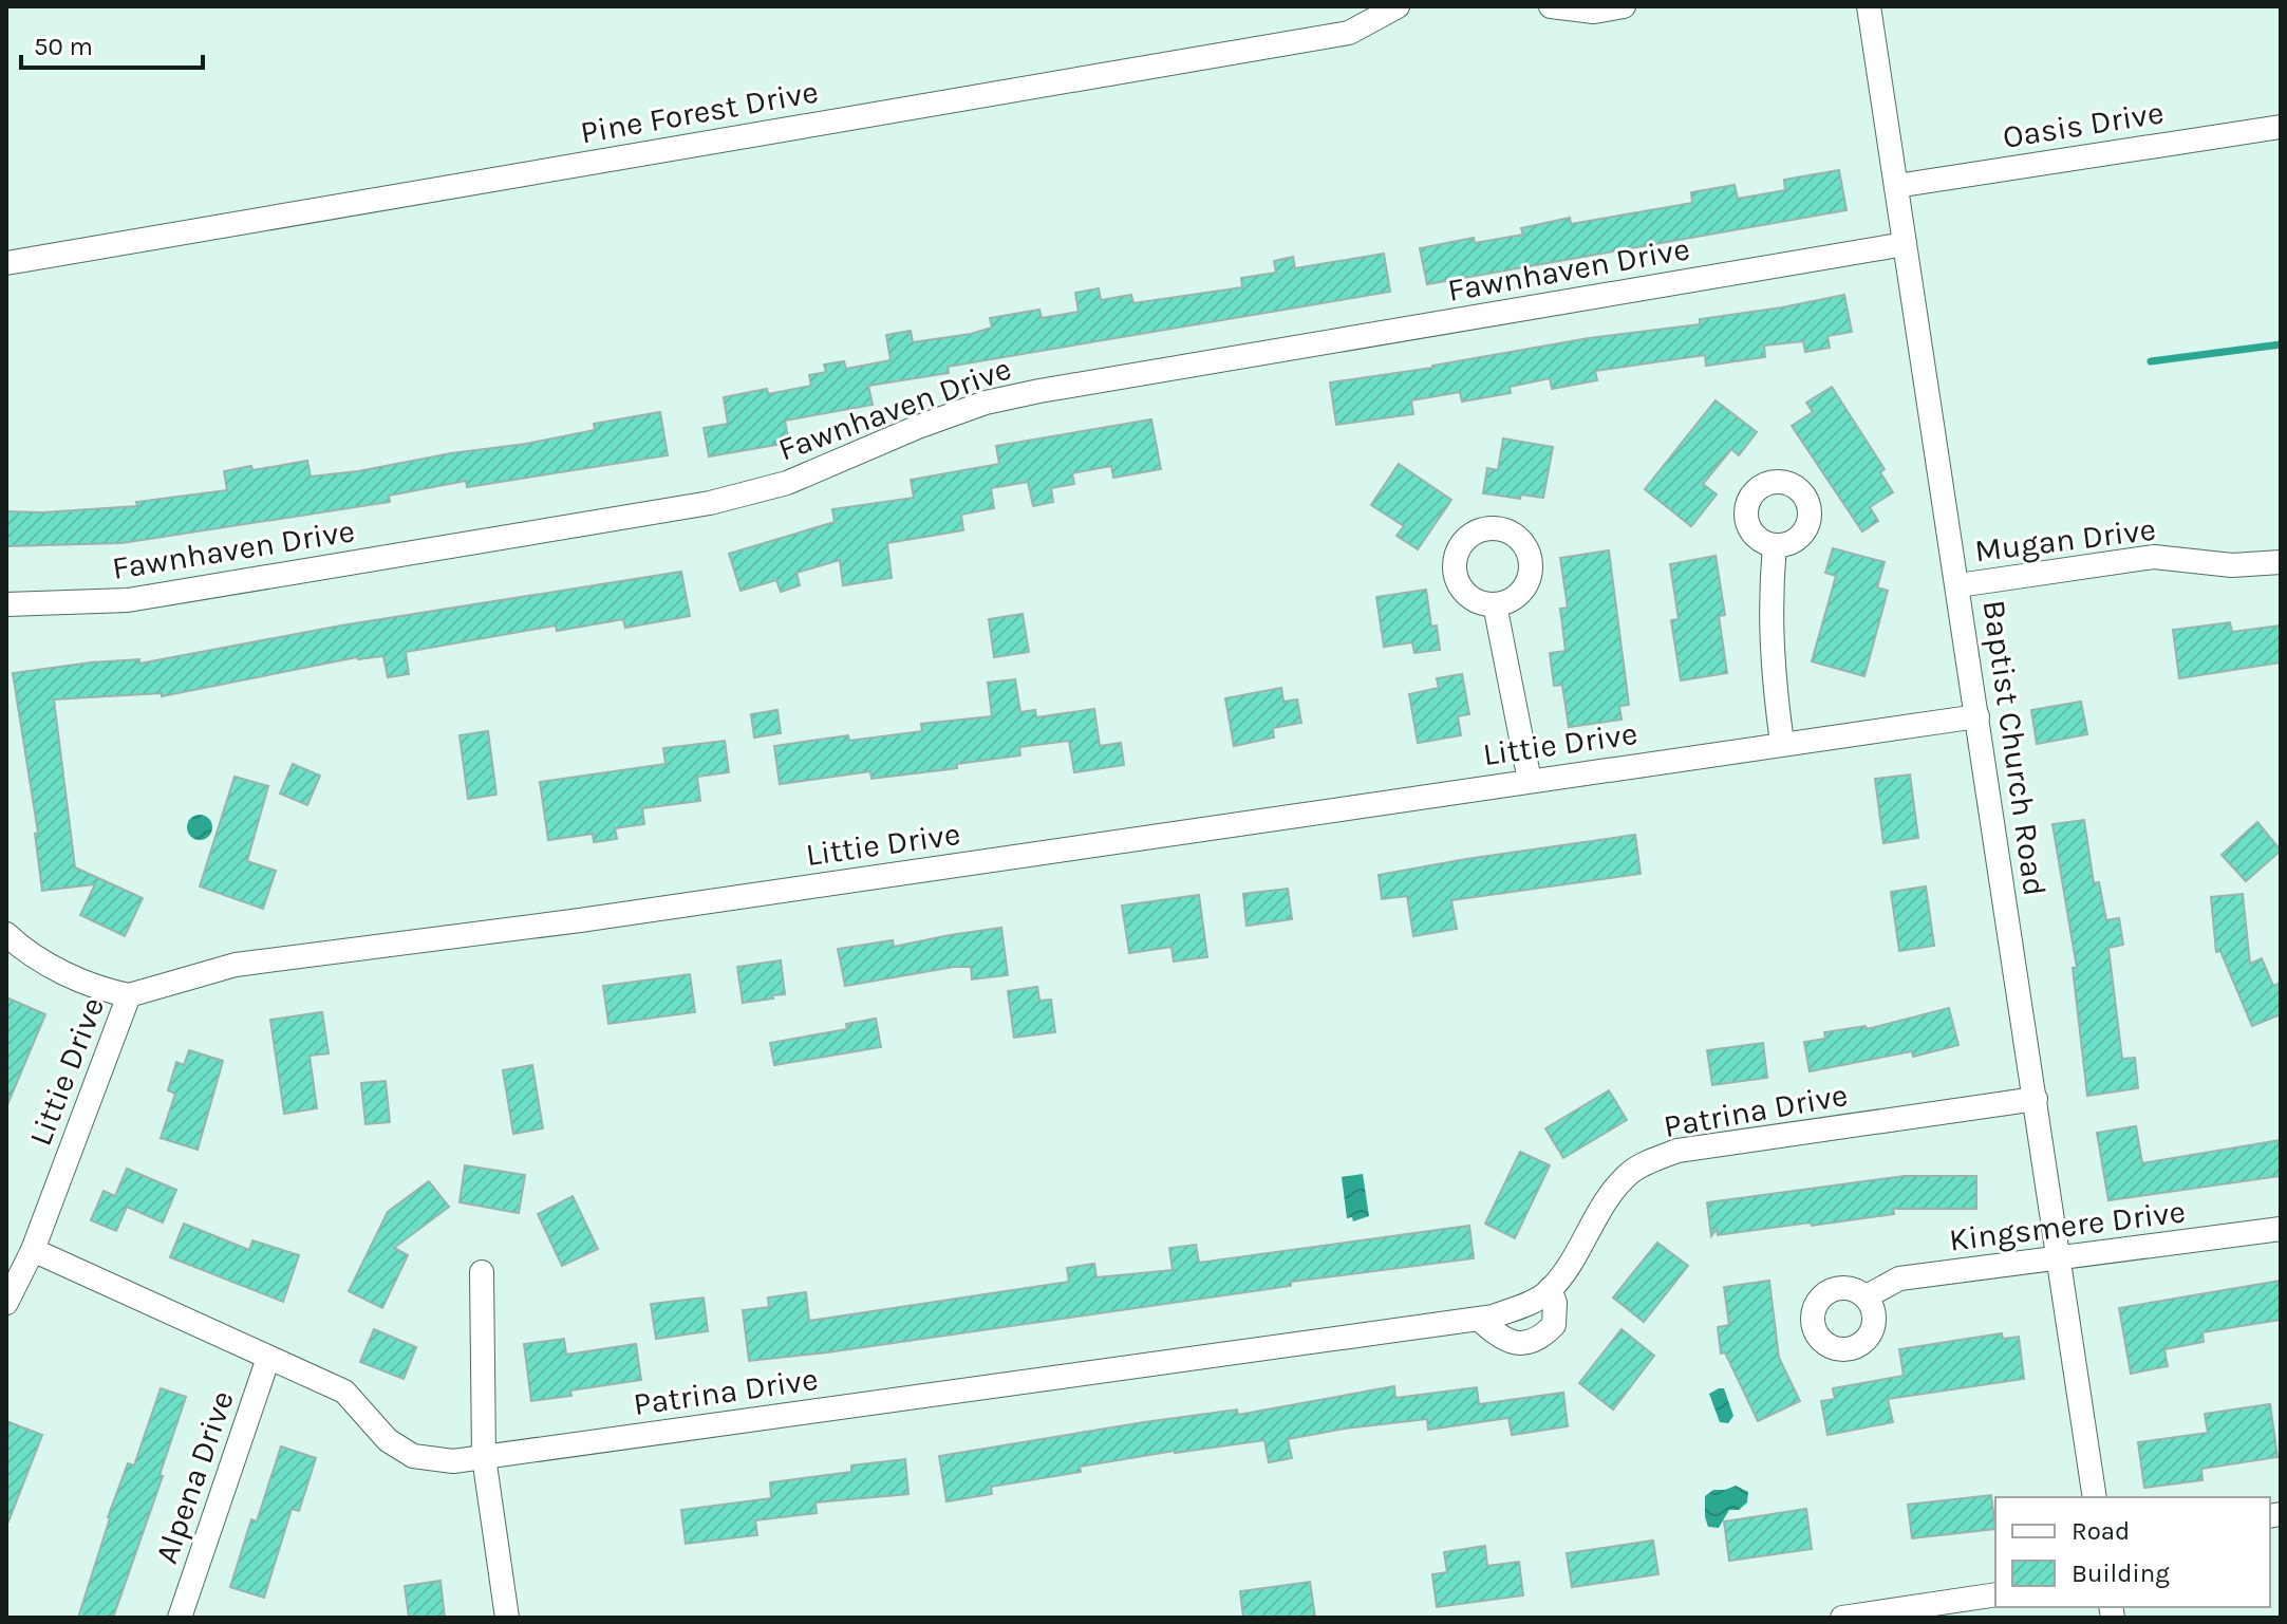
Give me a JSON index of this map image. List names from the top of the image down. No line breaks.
{"streets":{"street":["Pine Forest Drive","Oasis Drive","Fawnhaven Drive","Mugan Drive","Littie Drive","Baptist Church Road","Patrina Drive","Kingsmere Drive","Alpena Drive"]},"crossings":[["Oasis Drive","Baptist Church Road"],["Fawnhaven Drive","Baptist Church Road"],["Mugan Drive","Baptist Church Road"],["Littie Drive","Baptist Church Road"],["Littie Drive","Patrina Drive"],["Baptist Church Road","Patrina Drive"],["Baptist Church Road","Kingsmere Drive"],["Patrina Drive","Alpena Drive"]],"legend":["Road","Building"],"scale_bar":"50 m"}
